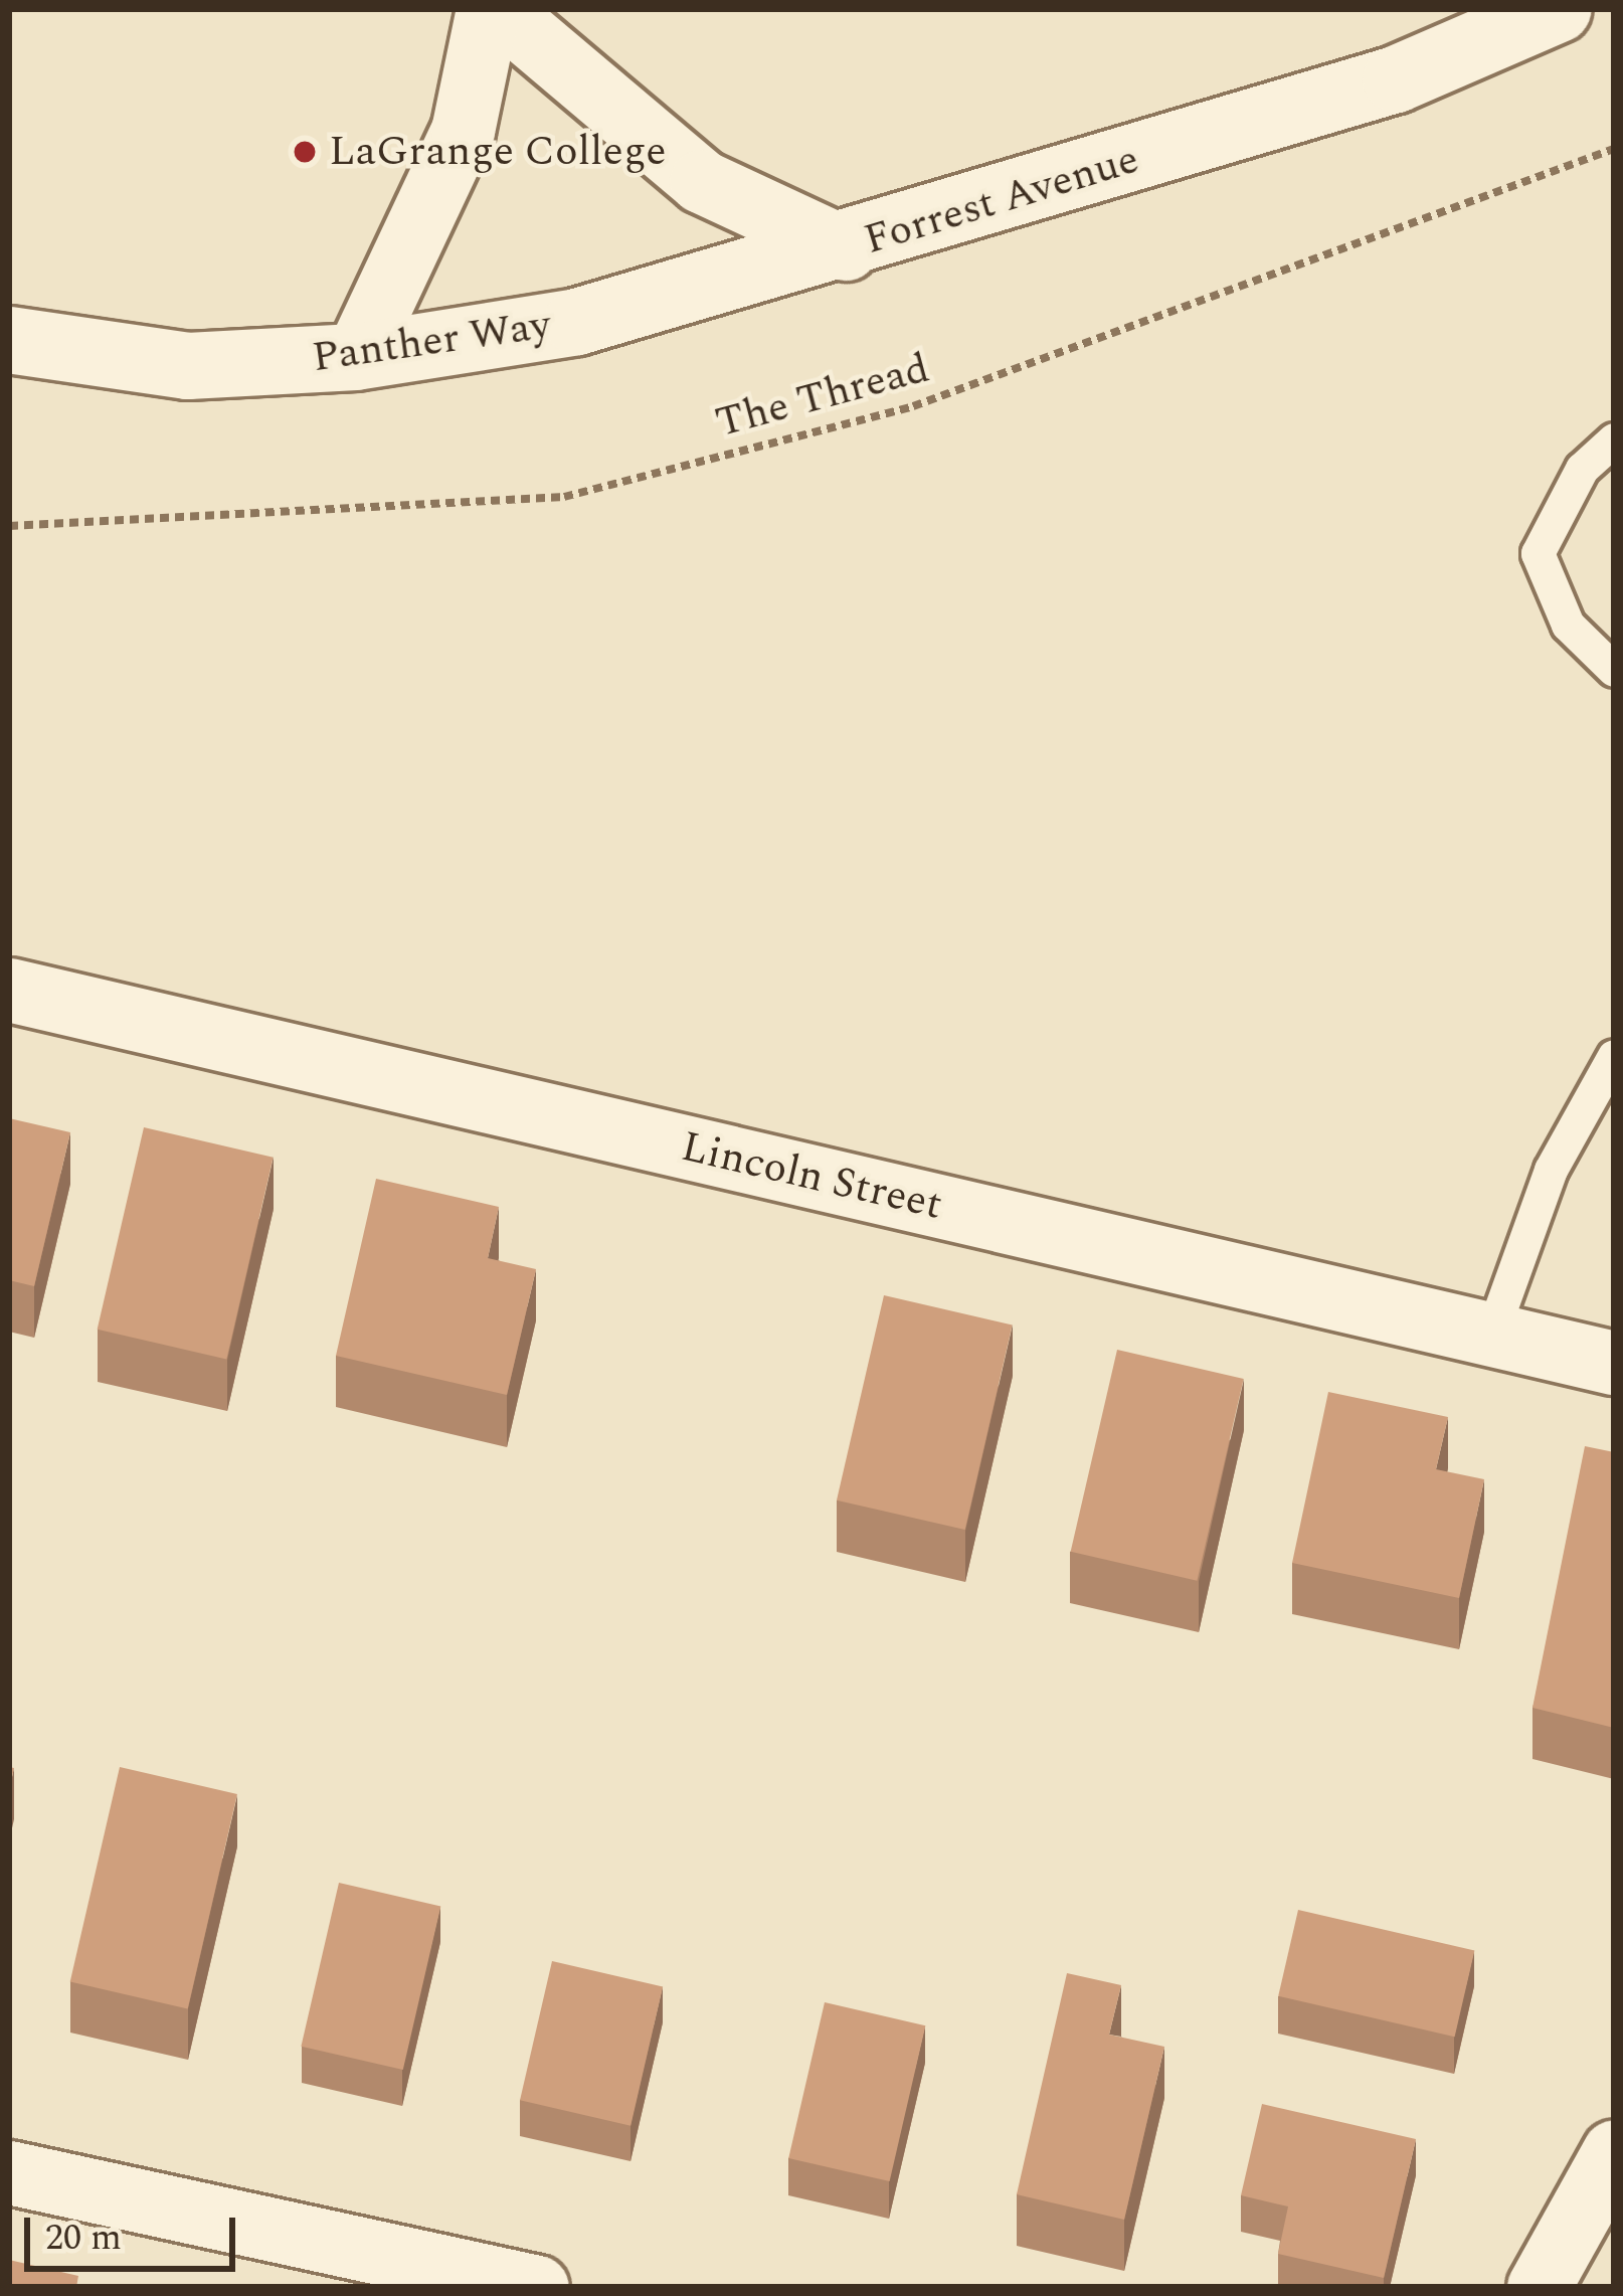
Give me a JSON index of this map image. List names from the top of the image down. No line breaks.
{"streets":{"street":["Forrest Avenue","Panther Way","Lincoln Street"],"path":["The Thread"]},"crossings":[["Forrest Avenue","Panther Way"]],"places":["LaGrange College"],"scale_bar":"20 m"}
